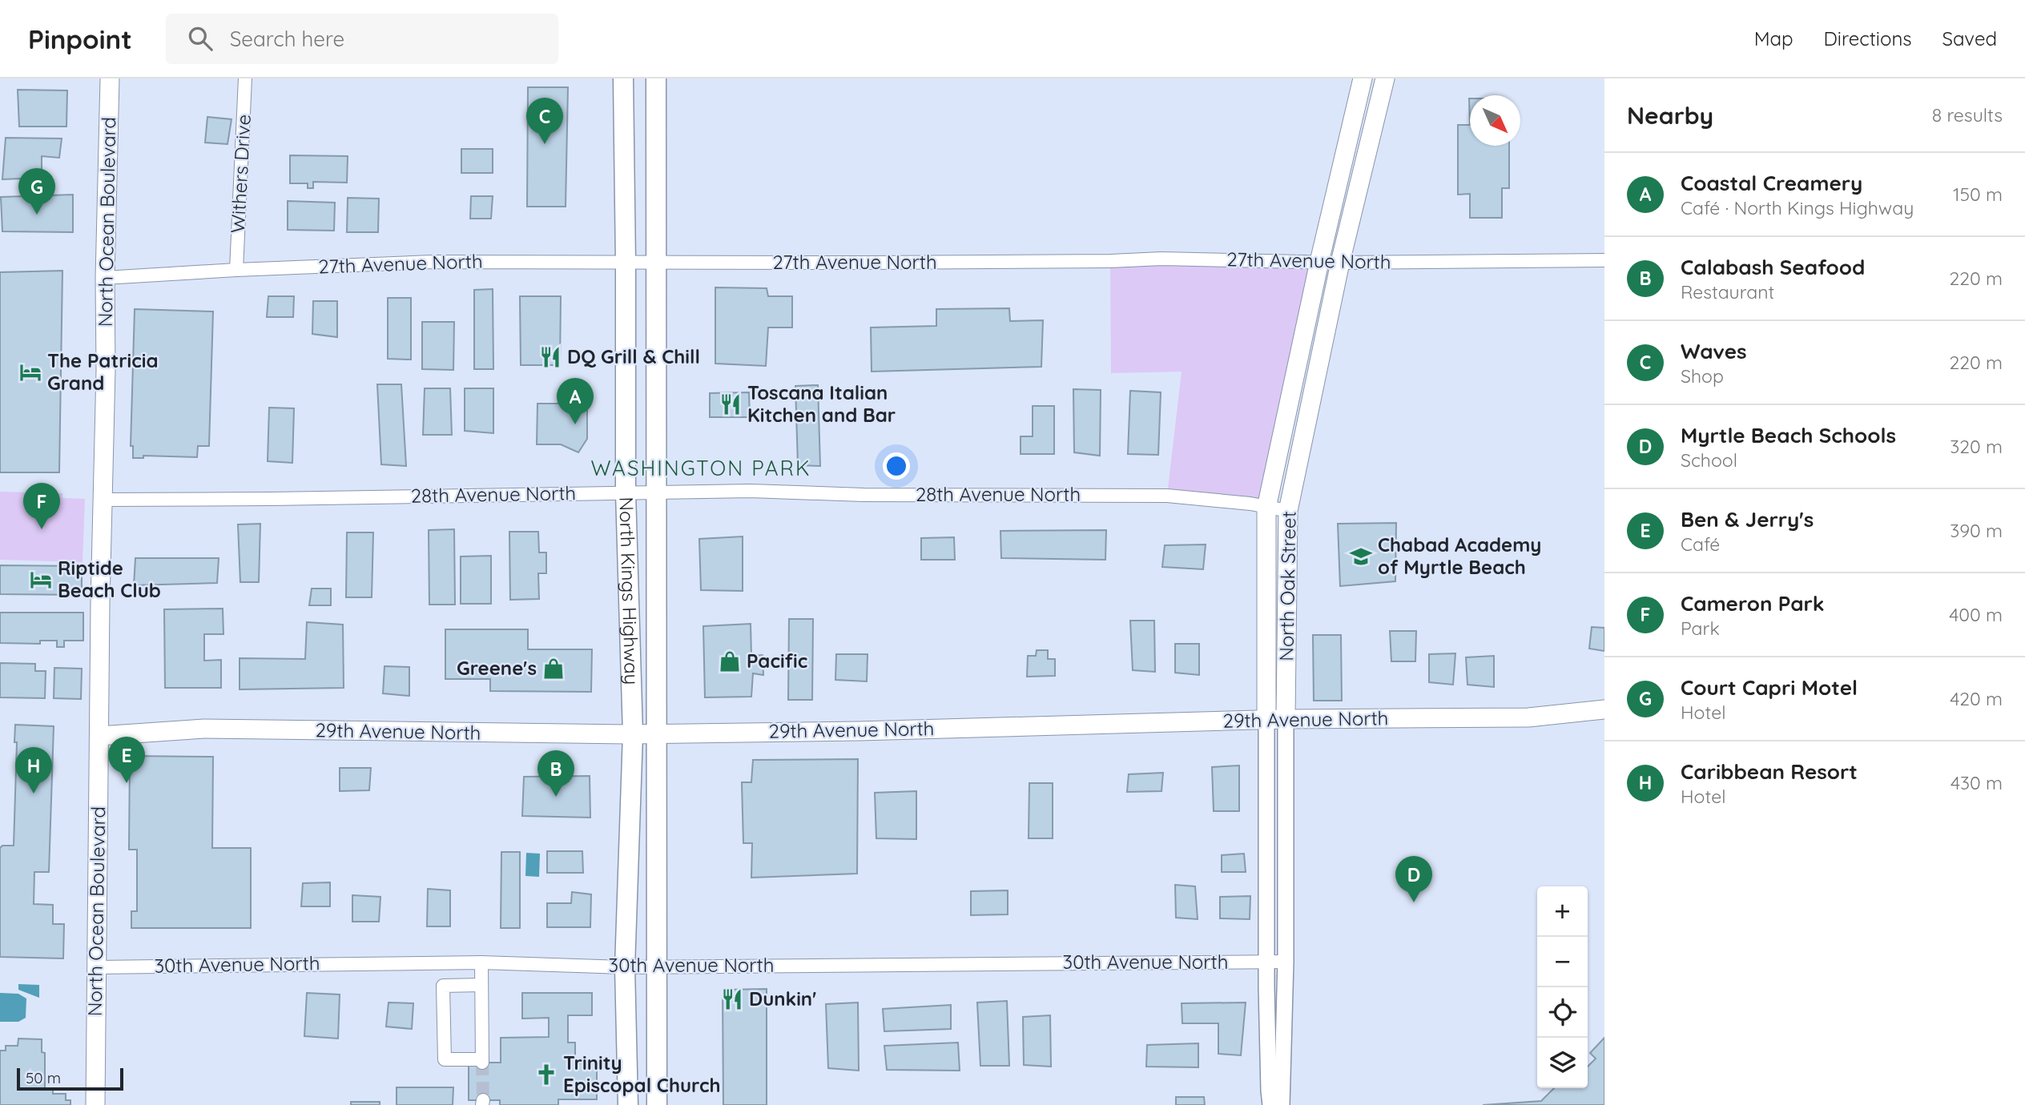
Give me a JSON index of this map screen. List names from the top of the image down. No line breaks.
{"streets":{"main road":["North Ocean Boulevard","North Oak Street","North Kings Highway","29th Avenue North"],"street":["Withers Drive","27th Avenue North","28th Avenue North","30th Avenue North"]},"crossings":[["Withers Drive","27th Avenue North"],["North Ocean Boulevard","27th Avenue North"],["North Ocean Boulevard","28th Avenue North"],["North Ocean Boulevard","29th Avenue North"],["North Ocean Boulevard","30th Avenue North"],["27th Avenue North","North Oak Street"],["27th Avenue North","North Kings Highway"],["28th Avenue North","North Oak Street"],["28th Avenue North","North Kings Highway"],["North Oak Street","29th Avenue North"],["North Oak Street","30th Avenue North"],["North Kings Highway","29th Avenue North"],["North Kings Highway","30th Avenue North"]],"districts":["WASHINGTON PARK"],"places":{"restaurant":["DQ Grill & Chill","Toscana Italian Kitchen and Bar","Dunkin'"],"hotel":["The Patricia Grand","Riptide Beach Club"],"school or university":["Chabad Academy of Myrtle Beach"],"shop":["Pacific","Greene's"],"church":["Trinity Episcopal Church"]},"scale_bar":"50 m","north":"bottom right","page":{"header":"Pinpoint","search":"Search here","nav":["Map","Directions","Saved"],"heading":["Nearby","8 results"],"pins":["C","G","A","F","E","H","B","D"],"list":[{"mark":"A","name":"Coastal Creamery","note":"Café · North Kings Highway","value":"150 m"},{"mark":"B","name":"Calabash Seafood","note":"Restaurant","value":"220 m"},{"mark":"C","name":"Waves","note":"Shop","value":"220 m"},{"mark":"D","name":"Myrtle Beach Schools","note":"School","value":"320 m"},{"mark":"E","name":"Ben & Jerry's","note":"Café","value":"390 m"},{"mark":"F","name":"Cameron Park","note":"Park","value":"400 m"},{"mark":"G","name":"Court Capri Motel","note":"Hotel","value":"420 m"},{"mark":"H","name":"Caribbean Resort","note":"Hotel","value":"430 m"}],"map_buttons":["+","−"],"scale":"50 m"}}
